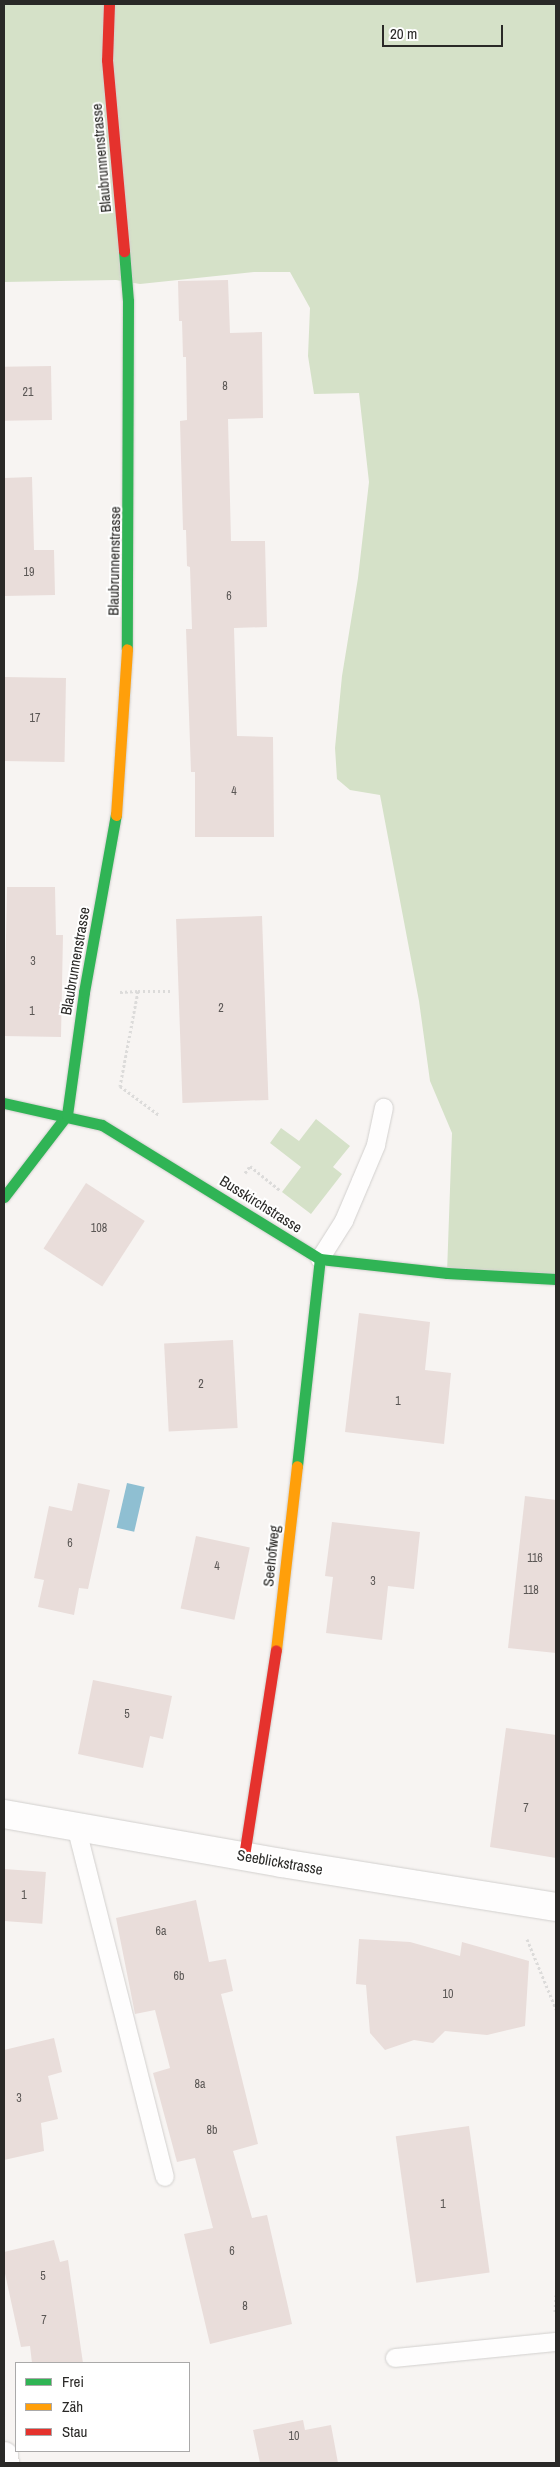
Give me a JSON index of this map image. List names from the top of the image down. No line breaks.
{"streets":{"street":["Blaubrunnenstrasse","Busskirchstrasse","Seehofweg","Seeblickstrasse"]},"crossings":[["Blaubrunnenstrasse","Busskirchstrasse"],["Busskirchstrasse","Seehofweg"],["Seehofweg","Seeblickstrasse"]],"house_numbers":["8","21","19","6","17","4","3","2","1","108","2","1","6","116","4","3","118","5","7","1","6a","6b","10","8a","3","8b","1","6","5","8","7","10"],"legend":["Frei","Zäh","Stau"],"scale_bar":"20 m"}
